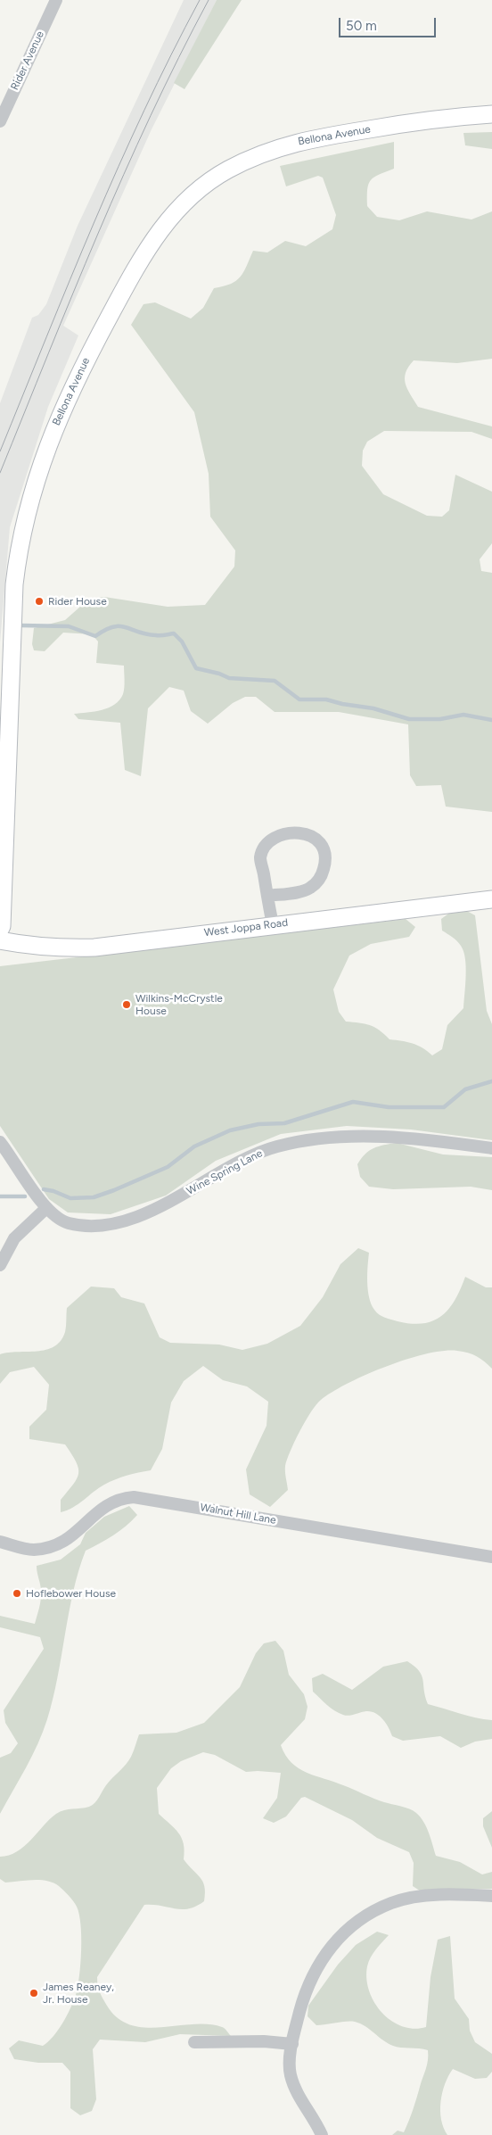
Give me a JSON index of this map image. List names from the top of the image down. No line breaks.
{"streets":{"street":["Rider Avenue","Bellona Avenue","West Joppa Road","Wine Spring Lane","Walnut Hill Lane"]},"places":["Rider House","Wilkins-McCrystle House","Hoflebower House","James Reaney, Jr. House"],"scale_bar":"50 m"}
